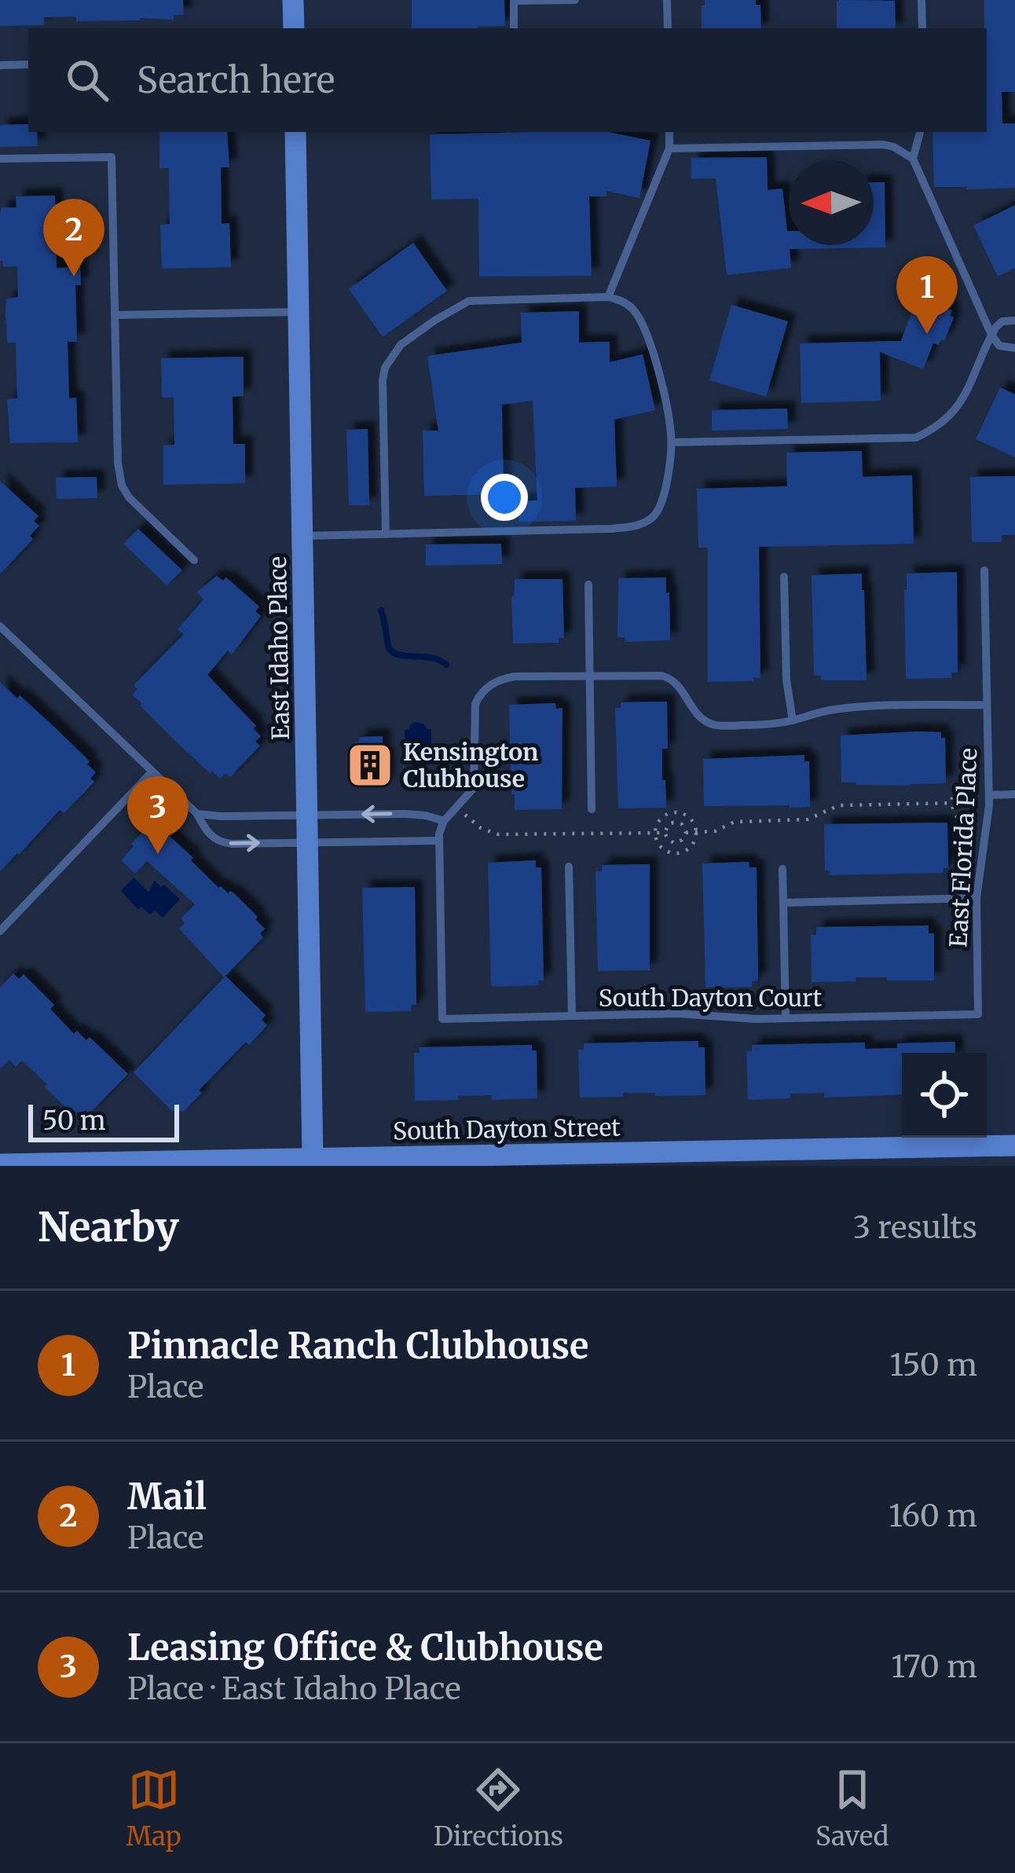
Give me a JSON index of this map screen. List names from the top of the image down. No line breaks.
{"streets":{"street":["East Idaho Place","South Dayton Street"],"lane":["East Florida Place","South Dayton Court"]},"crossings":[["East Idaho Place","South Dayton Street"],["East Florida Place","South Dayton Court"]],"places":{"building":["Kensington Clubhouse"]},"scale_bar":"50 m","north":"left","page":{"search":"Search here","pins":["2","1","3"],"scale":"50 m","heading":["Nearby","3 results"],"list":[{"mark":"1","name":"Pinnacle Ranch Clubhouse","note":"Place","value":"150 m"},{"mark":"2","name":"Mail","note":"Place","value":"160 m"},{"mark":"3","name":"Leasing Office & Clubhouse","note":"Place · East Idaho Place","value":"170 m"}],"nav":["Map","Directions","Saved"]}}
